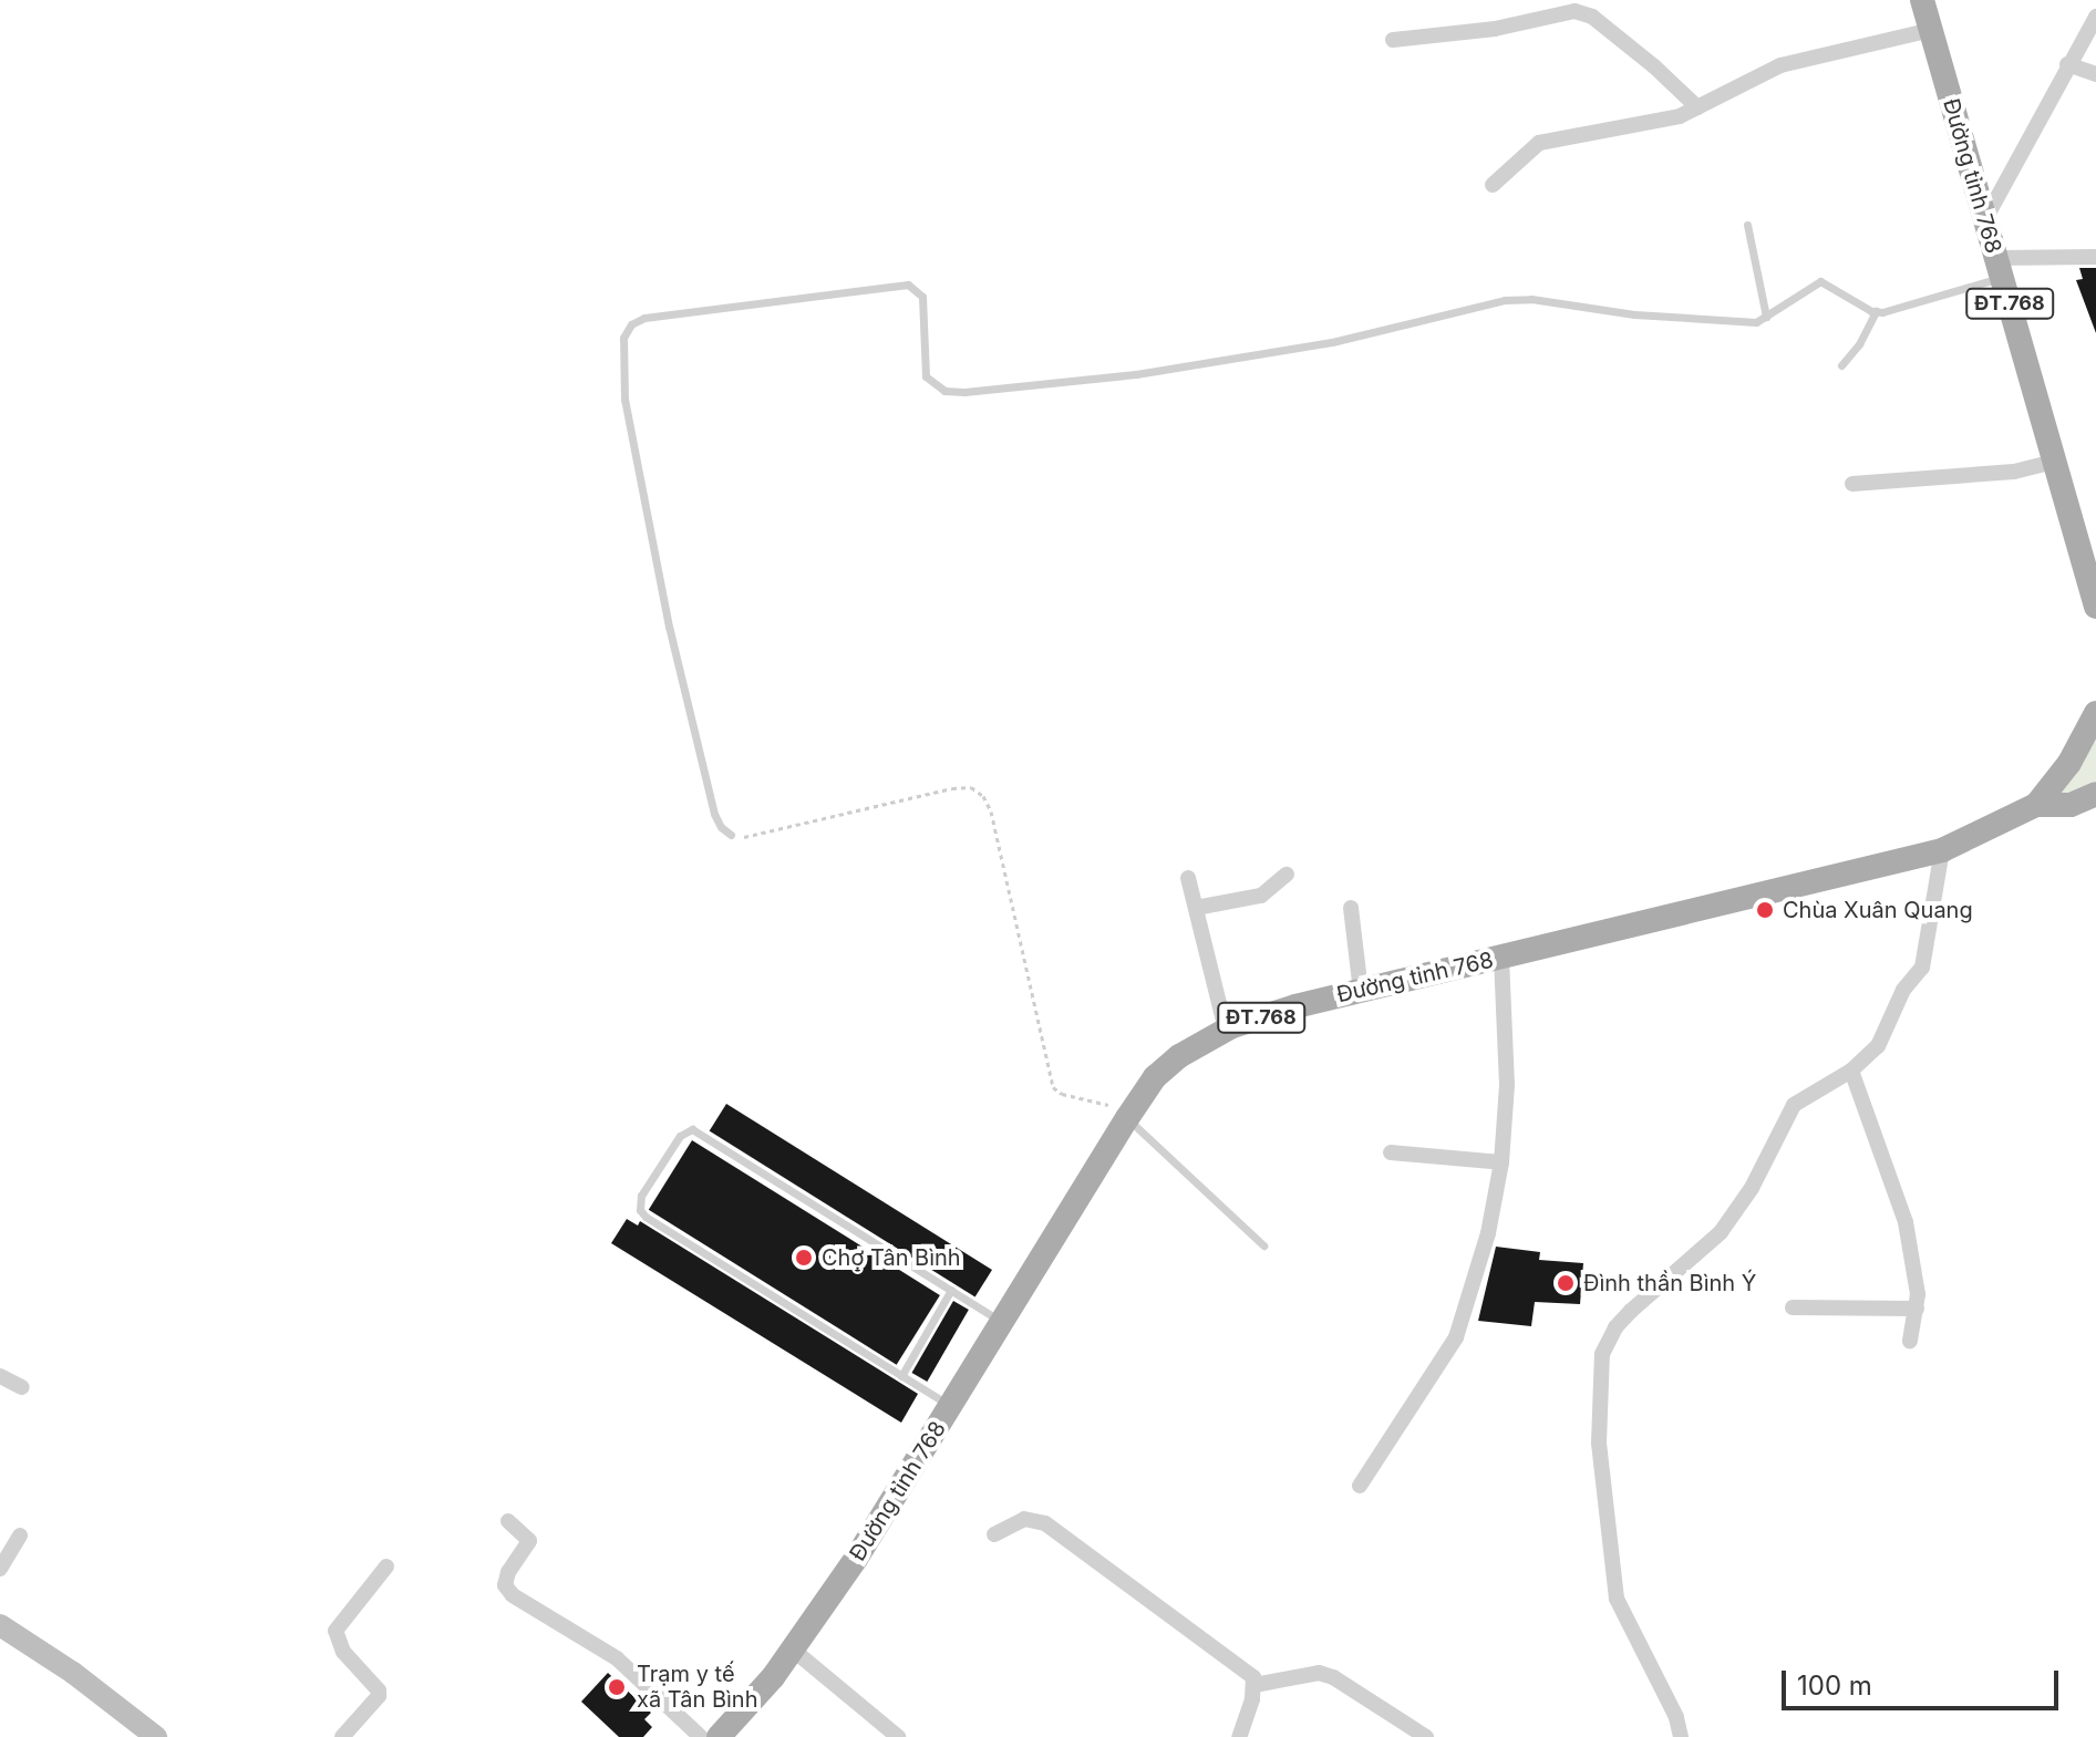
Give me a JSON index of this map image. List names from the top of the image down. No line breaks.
{"streets":{"main road":["Đường tỉnh 768","ĐT.768"]},"crossings":[["Đường tỉnh 768","ĐT.768"]],"places":["Chùa Xuân Quang","Chợ Tân Bình","Đình thần Bình Ý","Trạm y tế xã Tân Bình"],"scale_bar":"100 m"}
